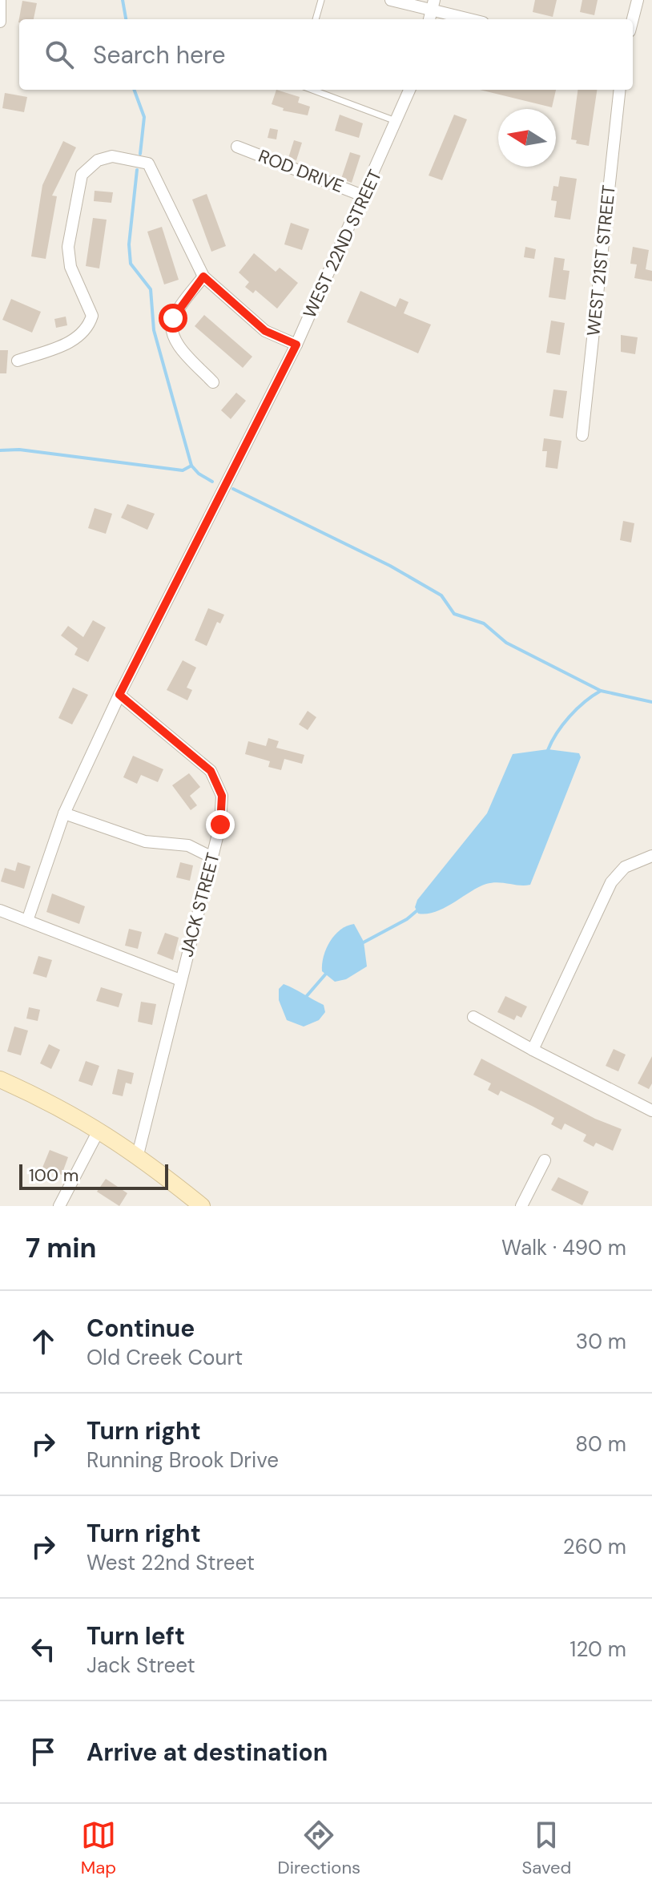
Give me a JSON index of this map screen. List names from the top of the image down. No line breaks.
{"streets":{"street":["ROD DRIVE","WEST 22ND STREET","WEST 21ST STREET","JACK STREET"]},"crossings":[["ROD DRIVE","WEST 22ND STREET"],["WEST 22ND STREET","JACK STREET"]],"scale_bar":"100 m","north":"left","page":{"search":"Search here","scale":"100 m","heading":["7 min","Walk · 490 m"],"list":[["Continue","Old Creek Court","30 m"],["Turn right","Running Brook Drive","80 m"],["Turn right","West 22nd Street","260 m"],["Turn left","Jack Street","120 m"],"Arrive at destination"],"nav":["Map","Directions","Saved"]}}
